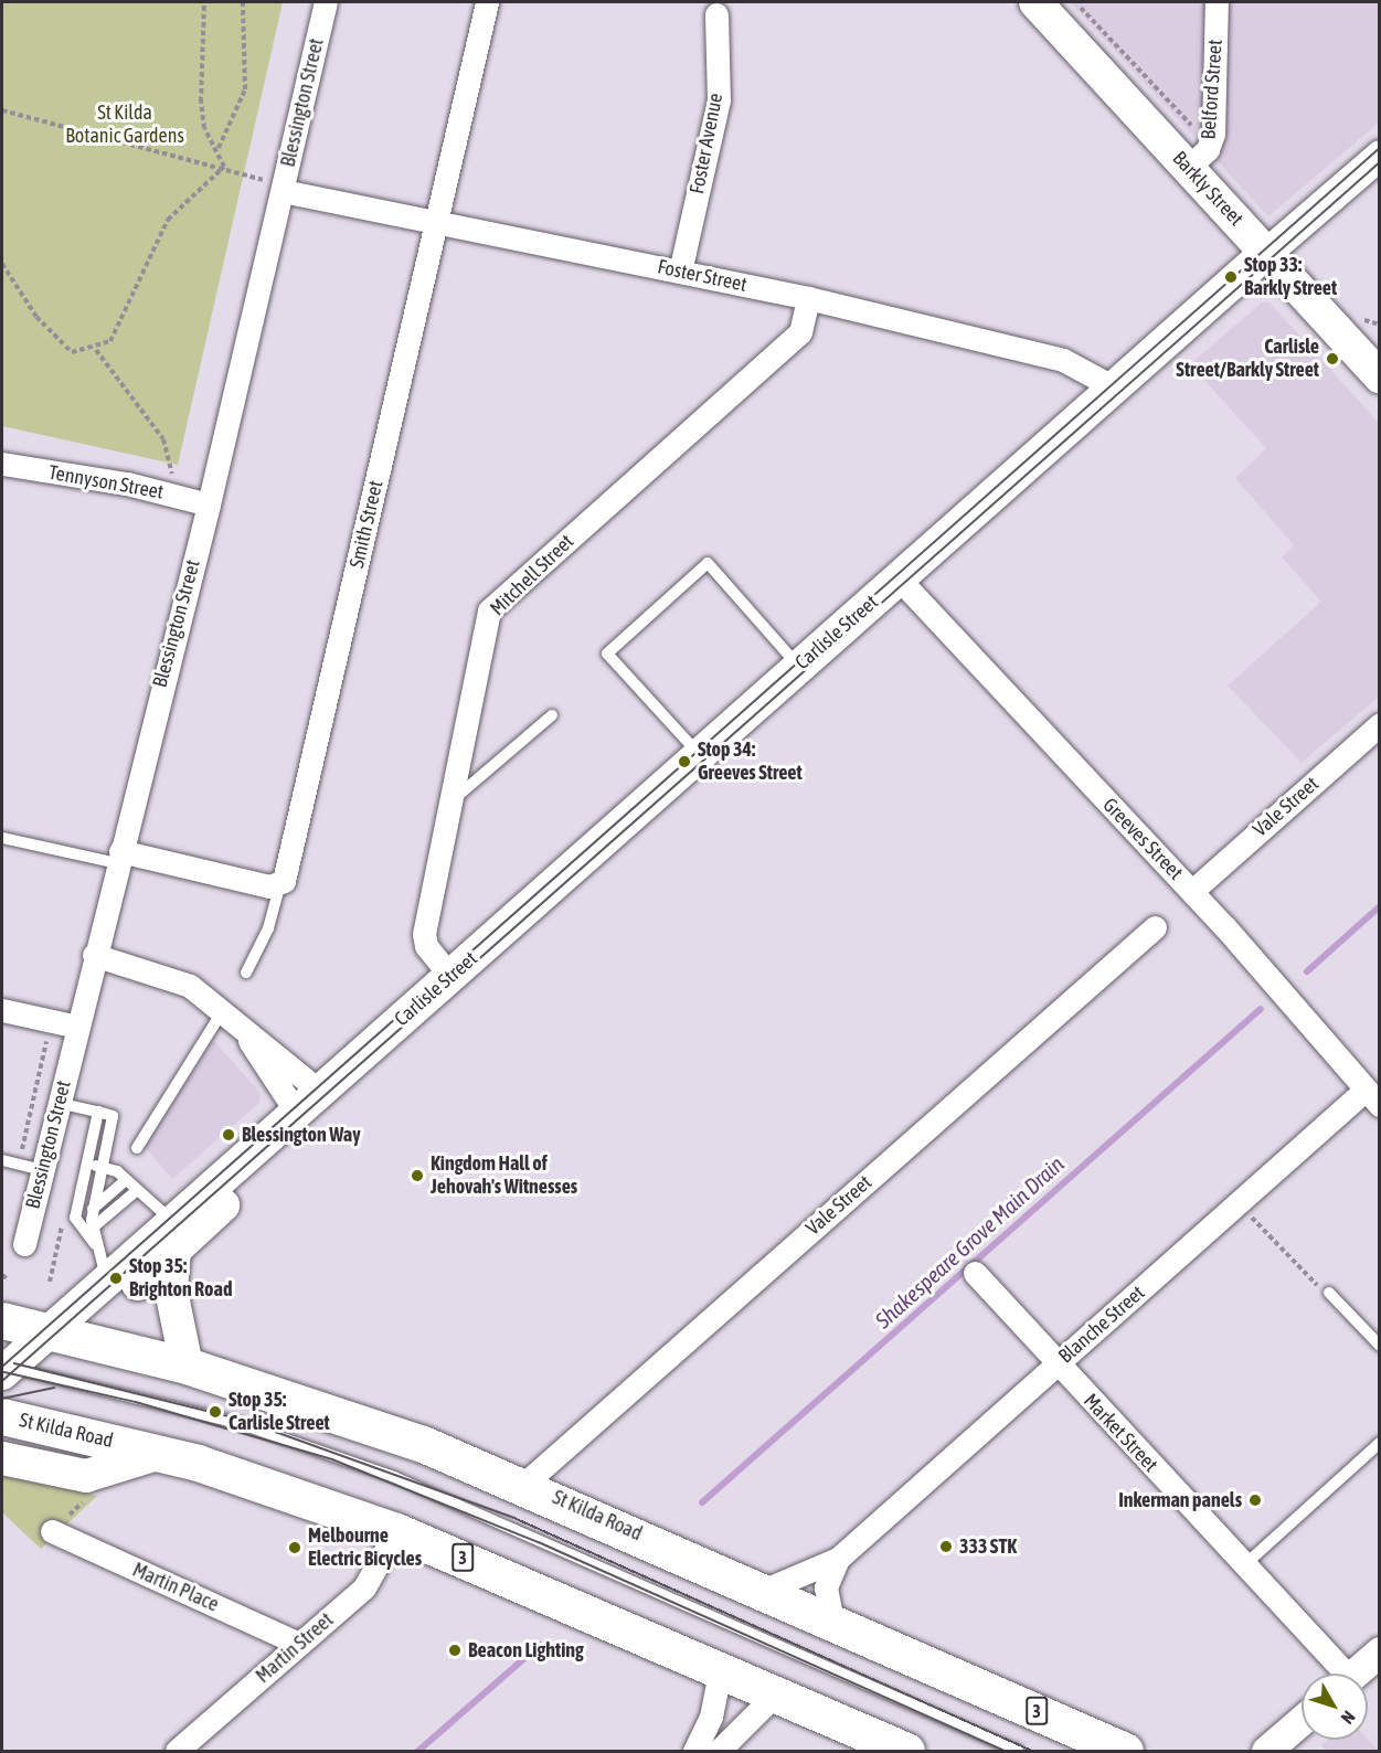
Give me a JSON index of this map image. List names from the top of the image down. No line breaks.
{"streets":{"highway":["St Kilda Road","3"],"main road":["Barkly Street","Carlisle Street"],"street":["Belford Street","Blessington Street","Foster Avenue","Foster Street","Tennyson Street","Smith Street","Mitchell Street","Vale Street","Greeves Street","Blanche Street","Market Street","Martin Place","Martin Street"]},"crossings":[["Belford Street","Barkly Street"],["Blessington Street","Foster Street"],["Blessington Street","Tennyson Street"],["Foster Avenue","Foster Street"],["Barkly Street","Carlisle Street"],["Foster Street","Smith Street"],["Foster Street","Mitchell Street"],["Foster Street","Carlisle Street"],["Mitchell Street","Carlisle Street"],["Carlisle Street","Greeves Street"],["Carlisle Street","St Kilda Road"],["Carlisle Street","3"],["Vale Street","Greeves Street"],["Vale Street","St Kilda Road"],["Greeves Street","Blanche Street"],["Blanche Street","St Kilda Road"],["Blanche Street","Market Street"],["St Kilda Road","3"],["St Kilda Road","Martin Street"],["Martin Place","Martin Street"]],"water":["Shakespeare Grove Main Drain"],"parks":["St Kilda Botanic Gardens"],"places":["Stop 33: Barkly Street","Carlisle Street/Barkly Street","Stop 34: Greeves Street","Blessington Way","Kingdom Hall of Jehovah's Witnesses","Stop 35: Brighton Road","Stop 35: Carlisle Street","Inkerman panels","333 STK","Melbourne Electric Bicycles","Beacon Lighting"],"north":"bottom right"}
